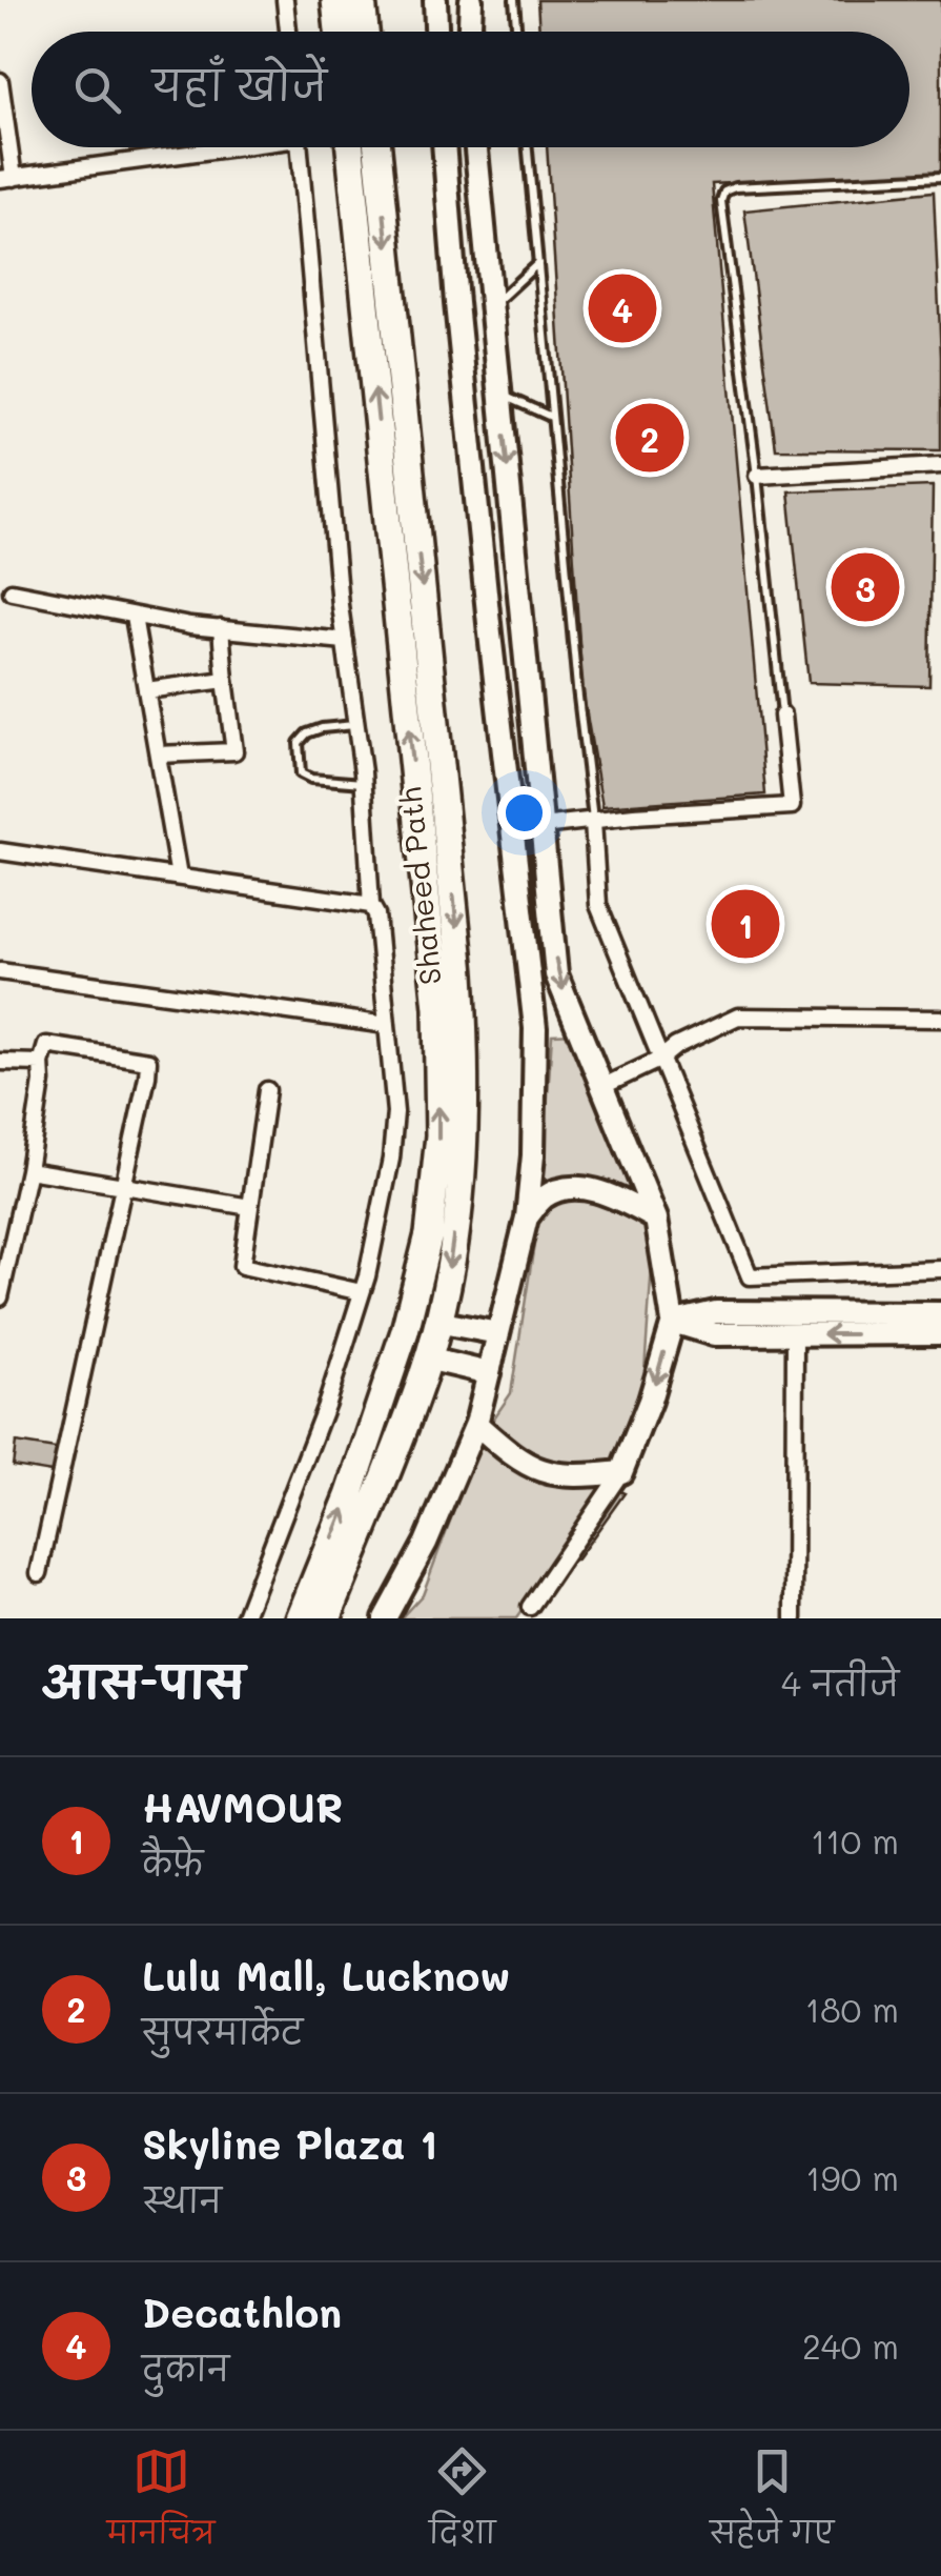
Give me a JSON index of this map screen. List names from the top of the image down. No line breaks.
{"streets":{"highway":["Shaheed Path"]},"page":{"search":"यहाँ खोजें","pins":["4","2","3","1"],"heading":["आस-पास","4 नतीजे"],"list":[{"mark":"1","name":"HAVMOUR","note":"कैफ़े","value":"110 m"},{"mark":"2","name":"Lulu Mall, Lucknow","note":"सुपरमार्केट","value":"180 m"},{"mark":"3","name":"Skyline Plaza 1","note":"स्थान","value":"190 m"},{"mark":"4","name":"Decathlon","note":"दुकान","value":"240 m"}],"nav":["मानचित्र","दिशा","सहेजे गए"]}}
